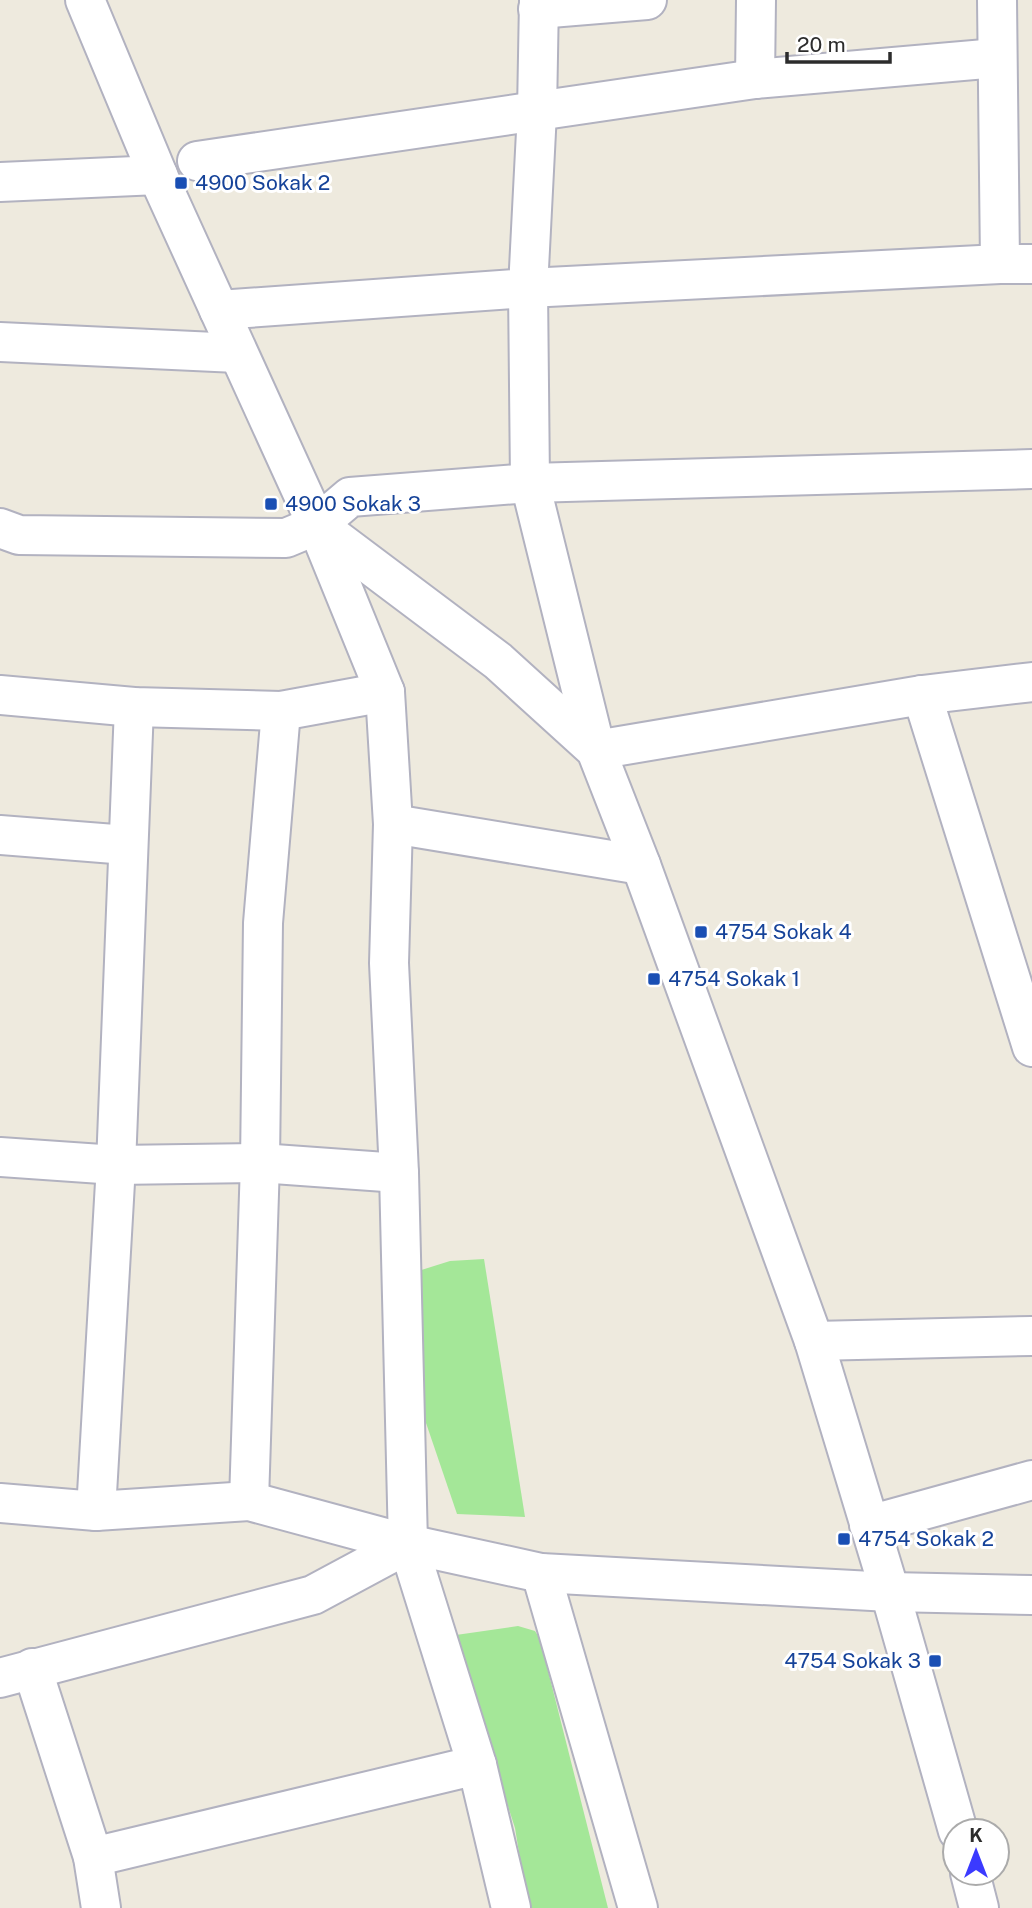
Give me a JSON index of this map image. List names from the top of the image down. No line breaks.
{"places":{"transit":["4900 Sokak 2","4900 Sokak 3","4754 Sokak 4","4754 Sokak 1","4754 Sokak 2","4754 Sokak 3"]},"scale_bar":"20 m","north":"top"}
